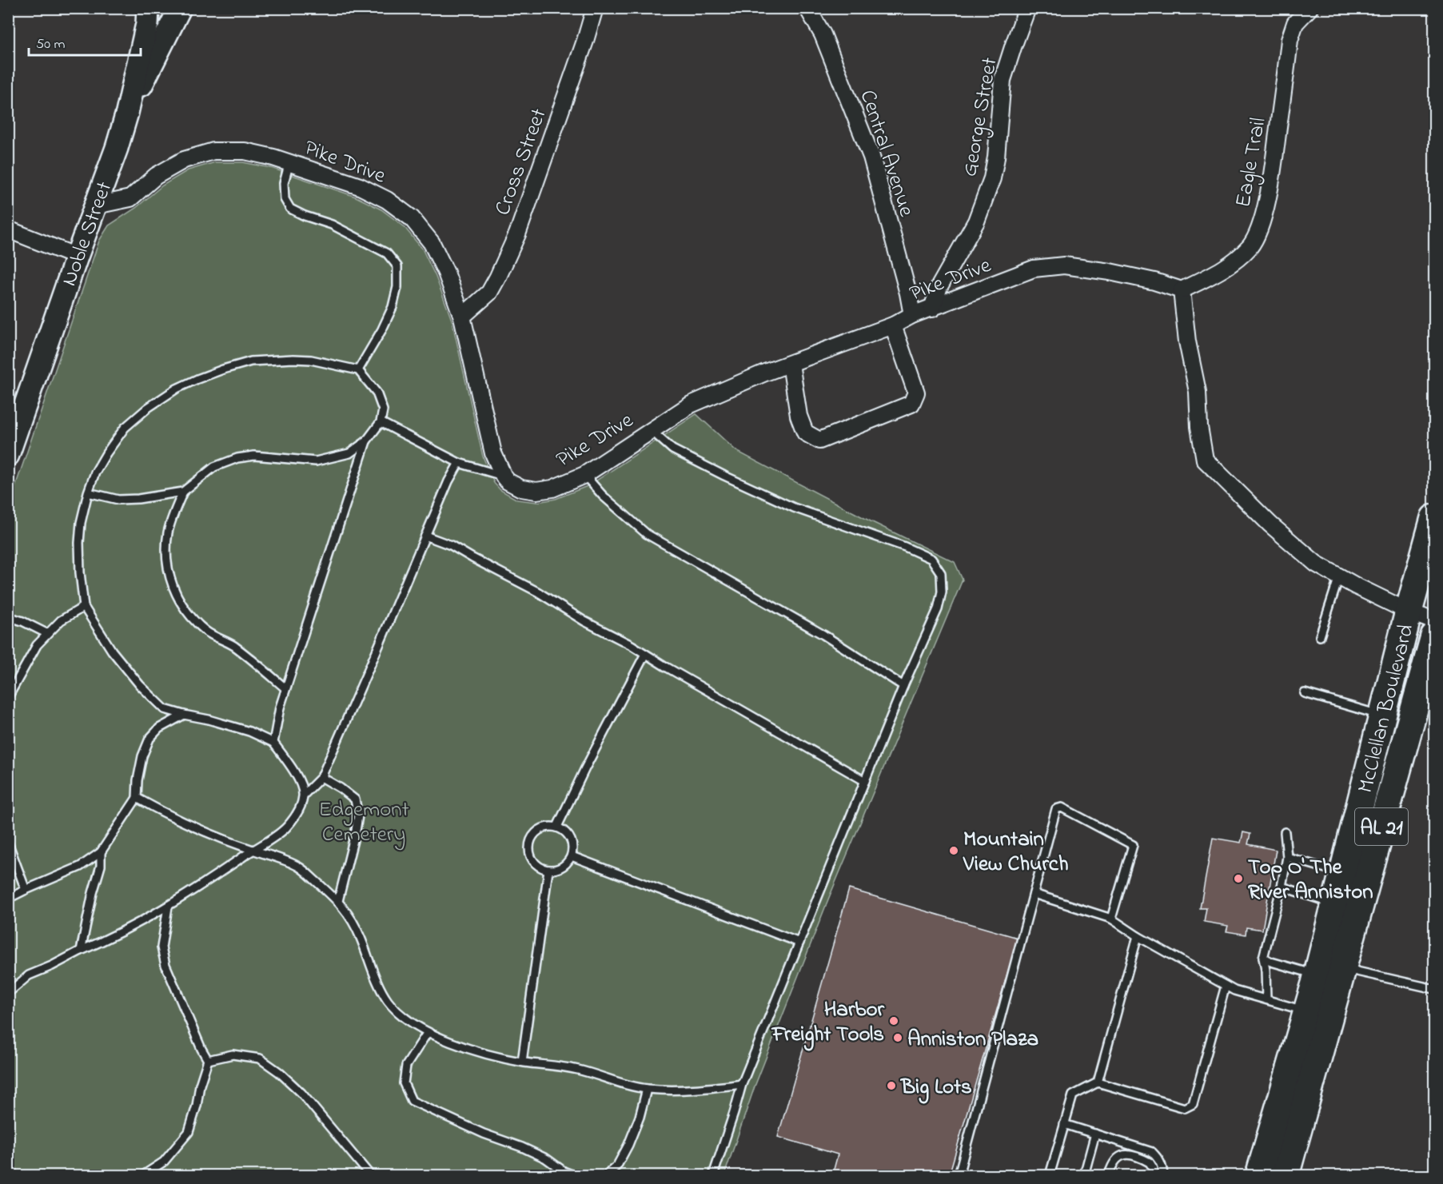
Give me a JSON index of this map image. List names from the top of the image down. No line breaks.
{"streets":{"highway":["McClellan Boulevard","AL 21"],"main road":["Noble Street"],"street":["George Street","Central Avenue","Pike Drive","Cross Street","Eagle Trail"]},"crossings":[["George Street","Pike Drive"],["Central Avenue","Pike Drive"],["Pike Drive","Cross Street"],["Pike Drive","Eagle Trail"],["Pike Drive","Noble Street"]],"parks":["Edgemont Cemetery"],"places":["Mountain View Church","Top O' The River Anniston","Harbor Freight Tools","Anniston Plaza","Big Lots"],"scale_bar":"50 m"}
